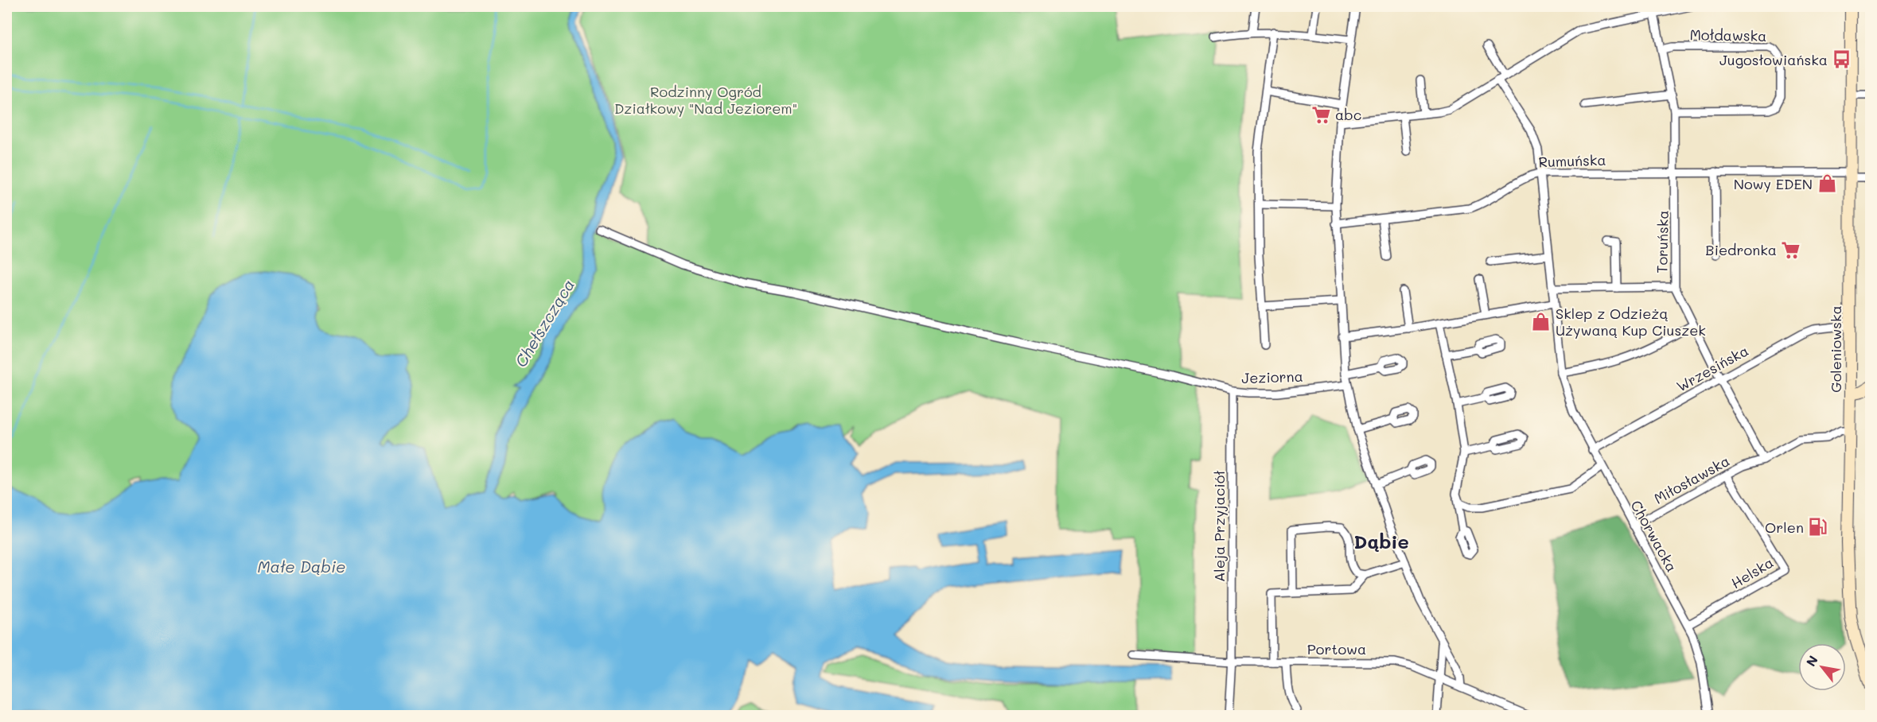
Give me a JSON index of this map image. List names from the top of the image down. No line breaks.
{"streets":{"street":["Mołdawska","Rumuńska","Toruńska","Goleniowska","Wrzesińska","Jeziorna","Miłosławska","Aleja Przyjaciół","Chorwacka","Helska","Portowa"]},"crossings":[["Mołdawska","Toruńska"],["Rumuńska","Toruńska"],["Rumuńska","Goleniowska"],["Rumuńska","Chorwacka"],["Toruńska","Wrzesińska"],["Goleniowska","Wrzesińska"],["Goleniowska","Miłosławska"],["Wrzesińska","Chorwacka"],["Jeziorna","Aleja Przyjaciół"],["Miłosławska","Chorwacka"],["Miłosławska","Helska"],["Aleja Przyjaciół","Portowa"],["Chorwacka","Helska"]],"districts":["Dąbie"],"water":["Chełszcząca","Małe Dąbie"],"parks":["Rodzinny Ogród Działkowy \"Nad Jeziorem\""],"places":{"bus stop":["Jugosłowiańska"],"supermarket":["abc","Biedronka"],"shop":["Nowy EDEN","Sklep z Odzieżą Używaną Kup Ciuszek"],"fuel station":["Orlen"]},"north":"top left"}
